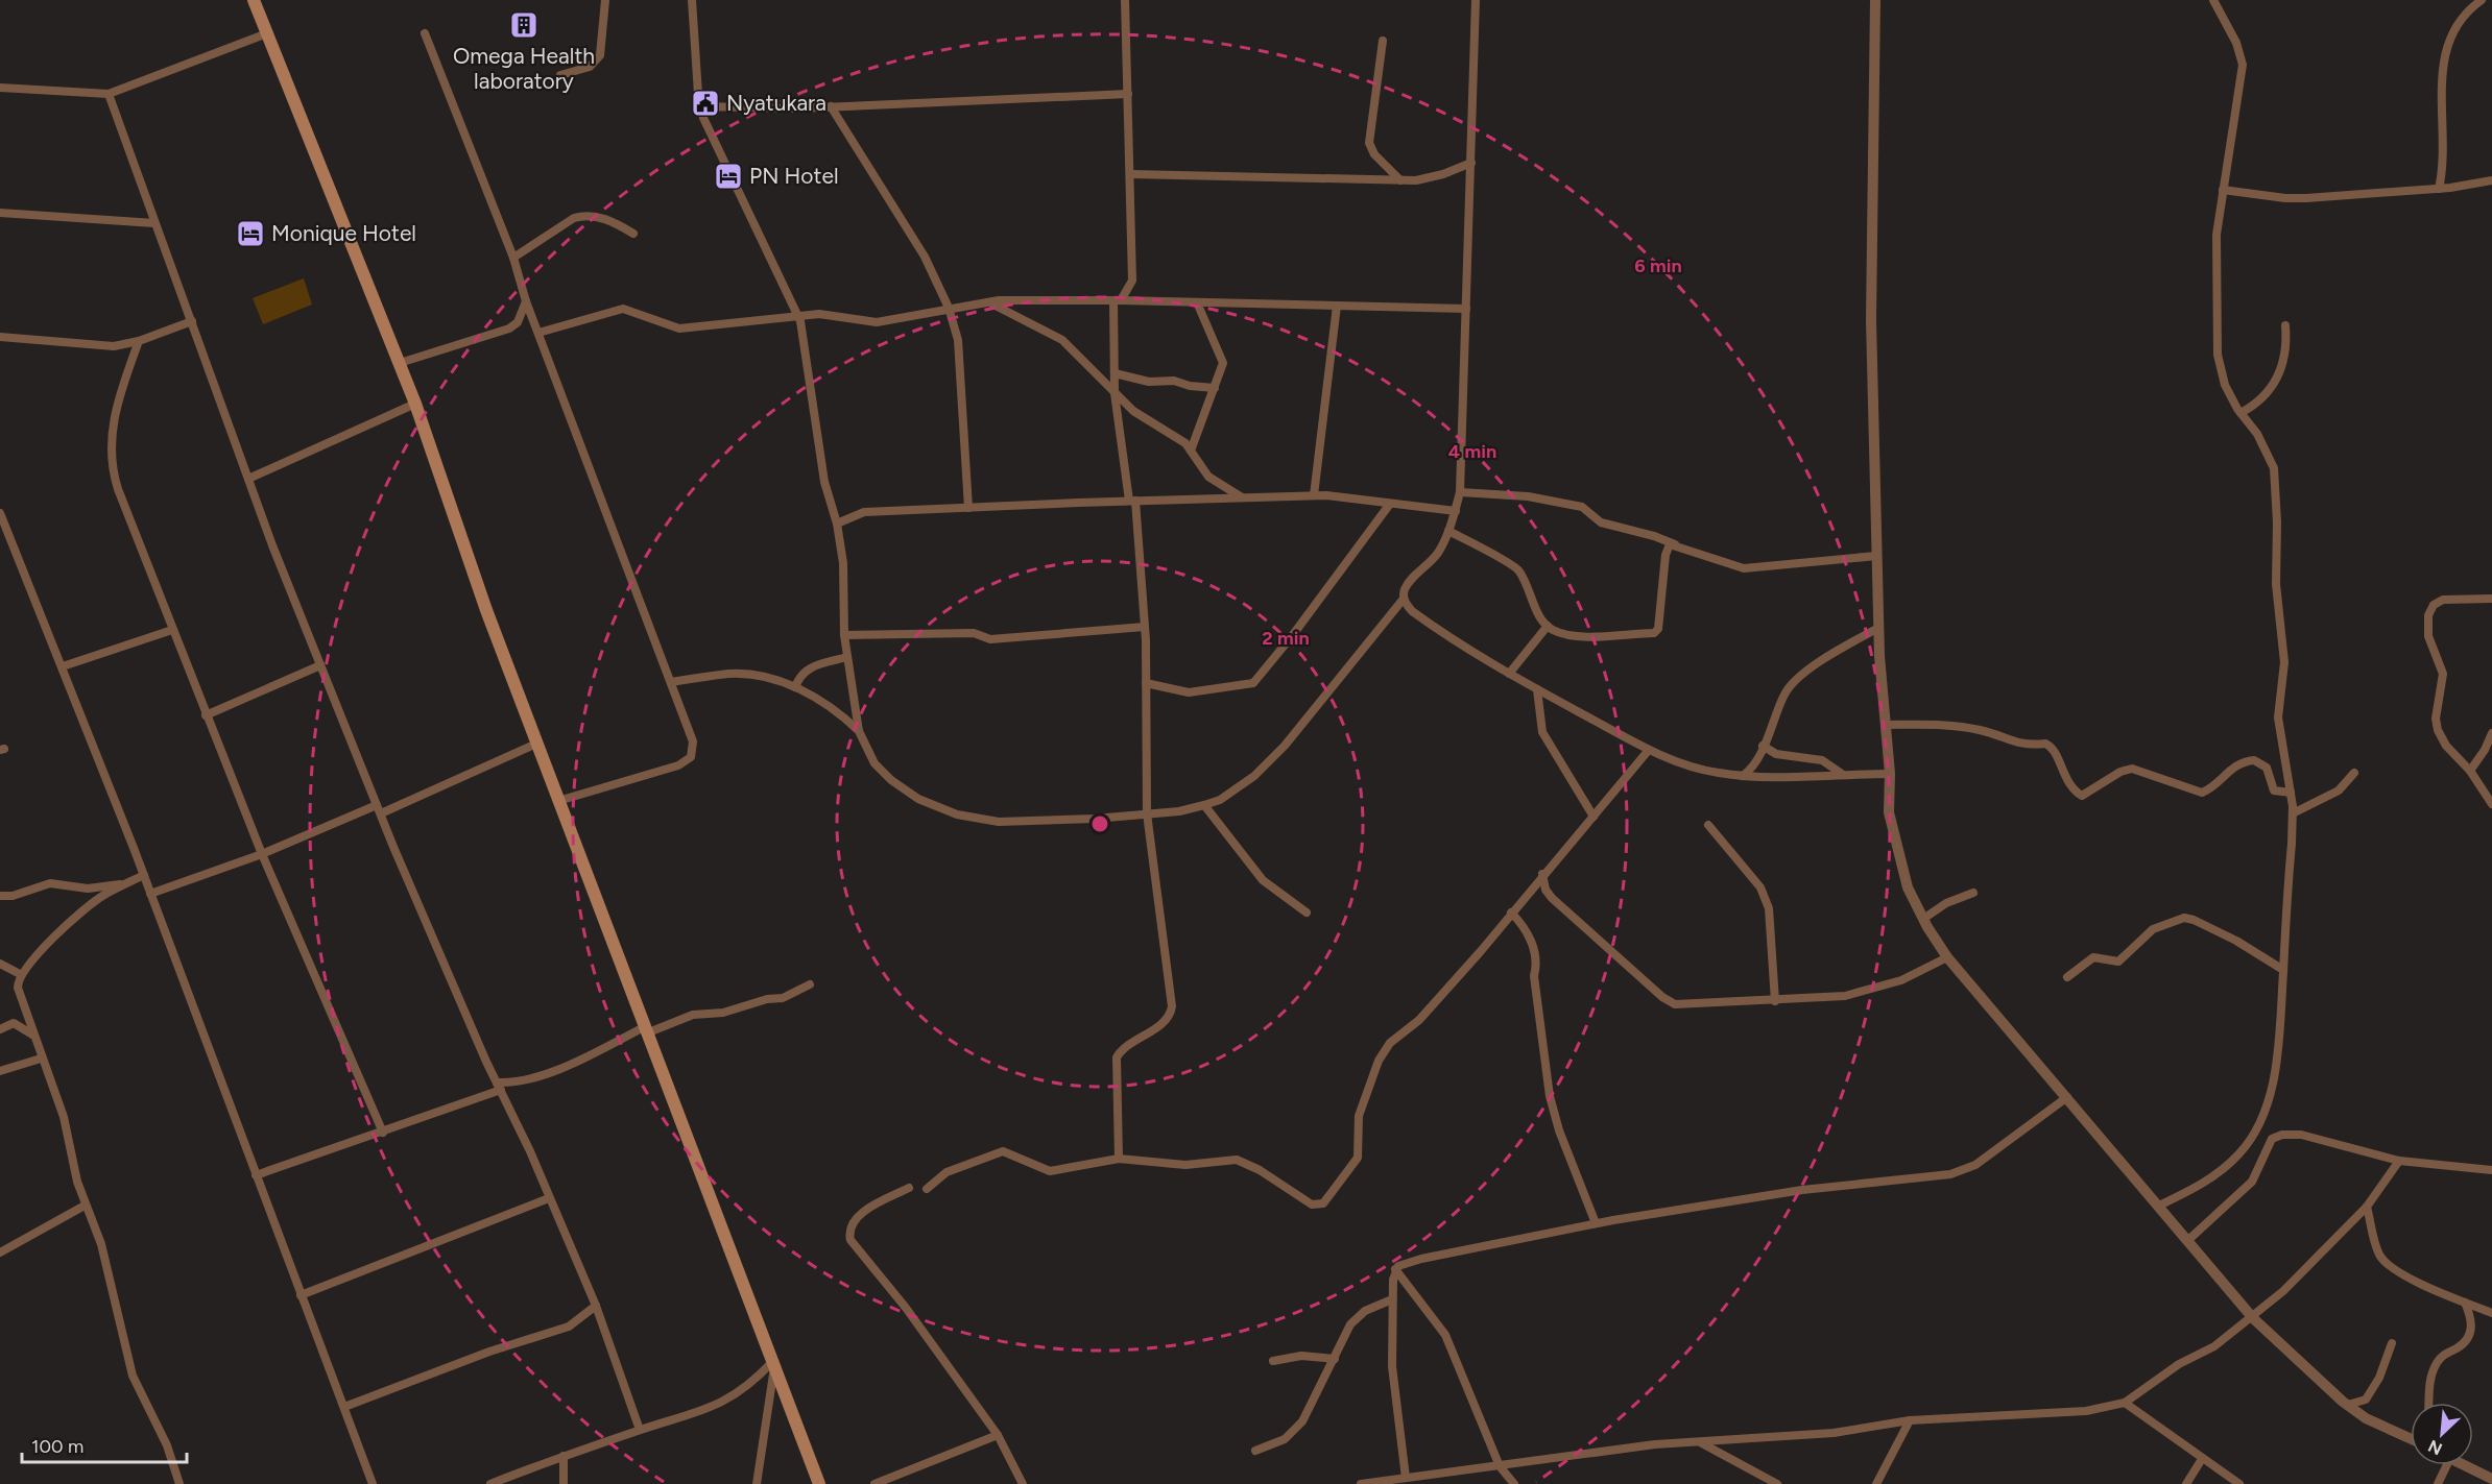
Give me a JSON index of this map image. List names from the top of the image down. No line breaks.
{"places":{"building":["Omega Health laboratory"],"public building":["Nyatukara"],"hotel":["PN Hotel","Monique Hotel"]},"scale_bar":"100 m","north":"bottom left","rings":["6 min","4 min","2 min"]}
